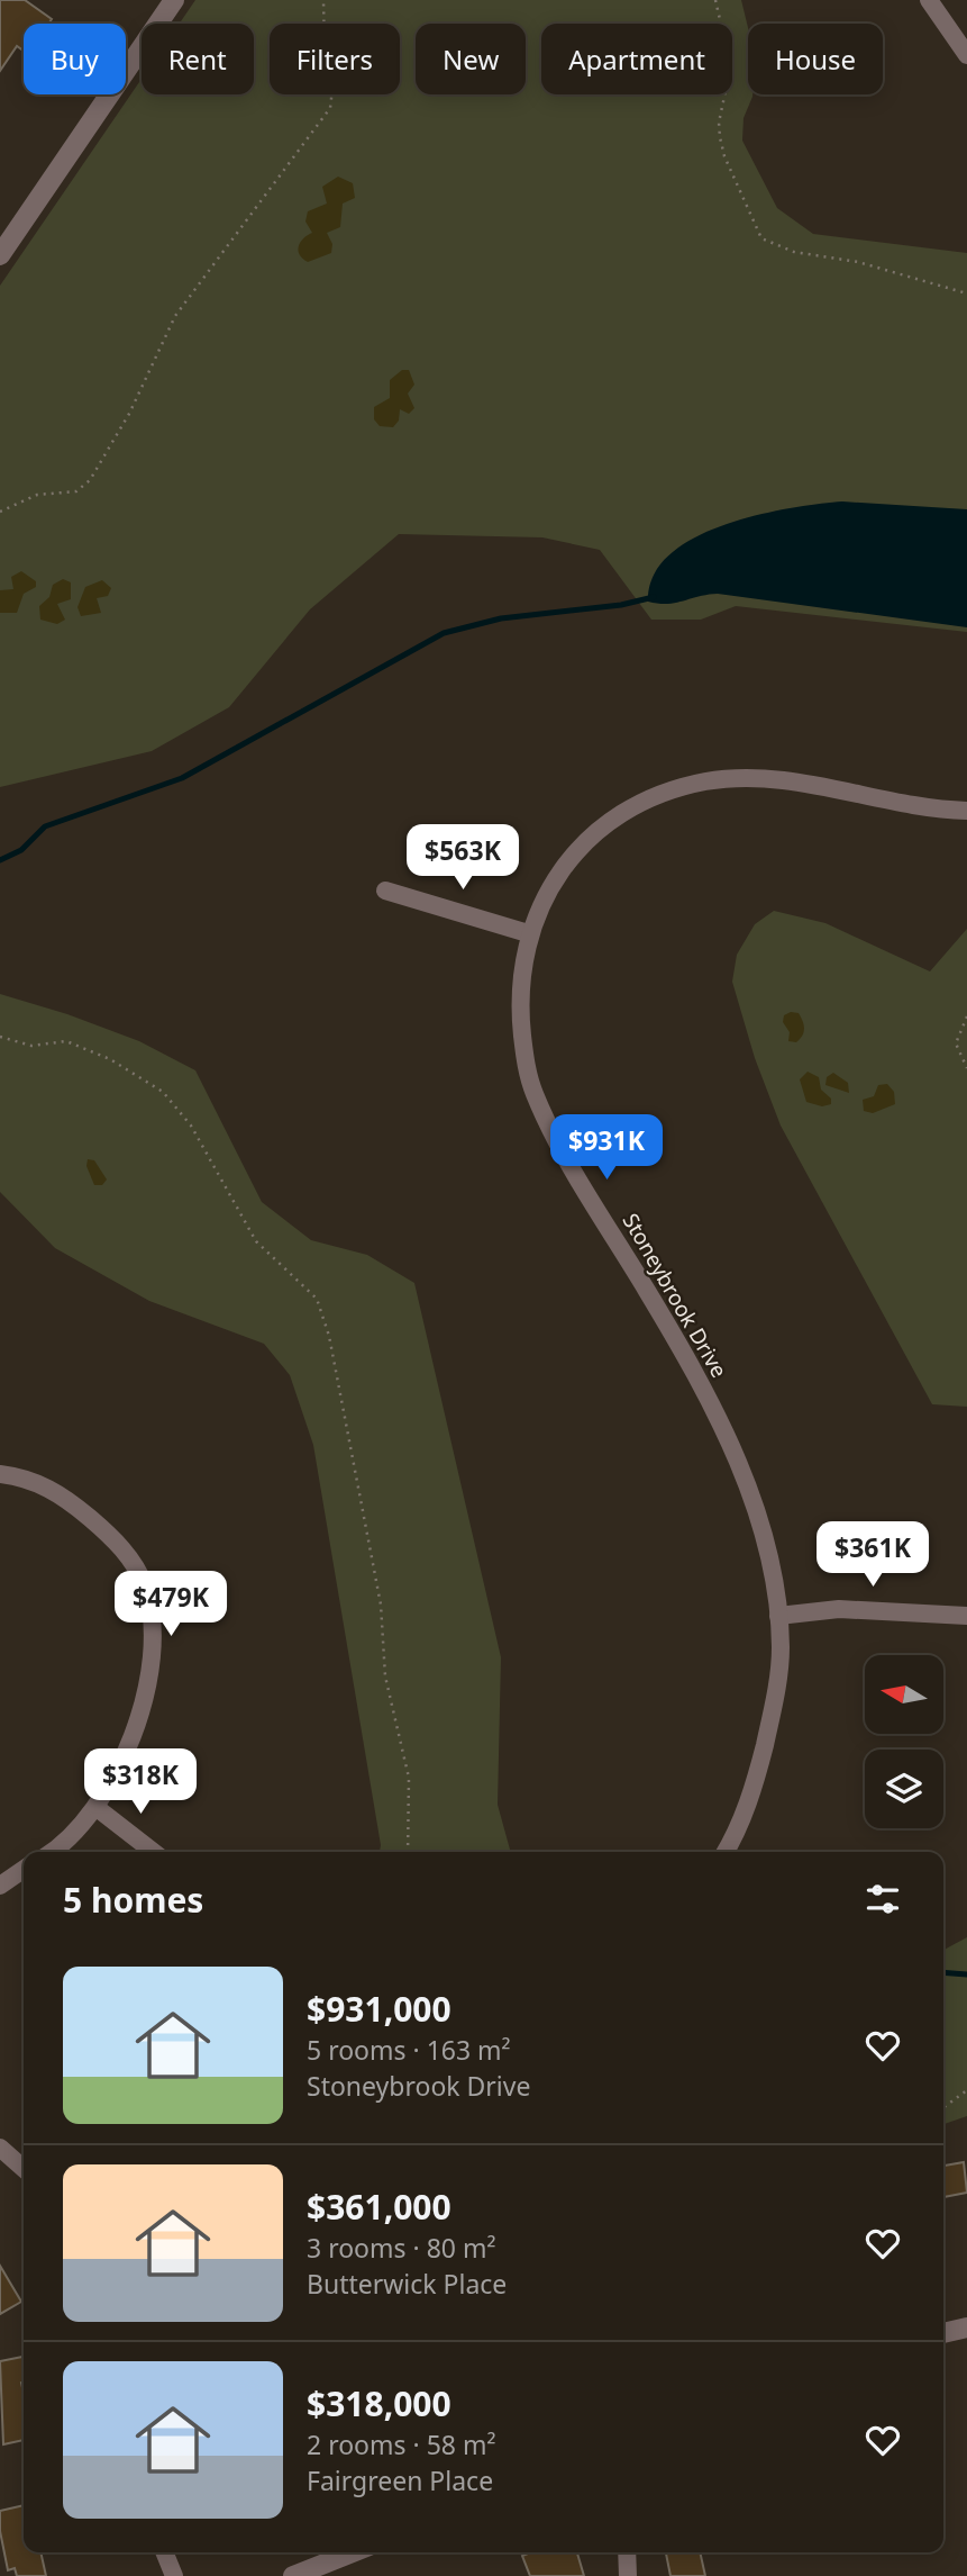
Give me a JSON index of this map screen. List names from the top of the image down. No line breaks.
{"streets":{"street":["Stoneybrook Drive"]},"north":"left","page":{"chip":["Buy","Rent","Filters","New","Apartment","House"],"price":["$563K","$931K","$361K","$479K","$318K"],"heading":"5 homes","list":[{"name":"$931,000","note":"5 rooms · 163 m² · Stoneybrook Drive"},{"name":"$361,000","note":"3 rooms · 80 m² · Butterwick Place"},{"name":"$318,000","note":"2 rooms · 58 m² · Fairgreen Place"}]}}
